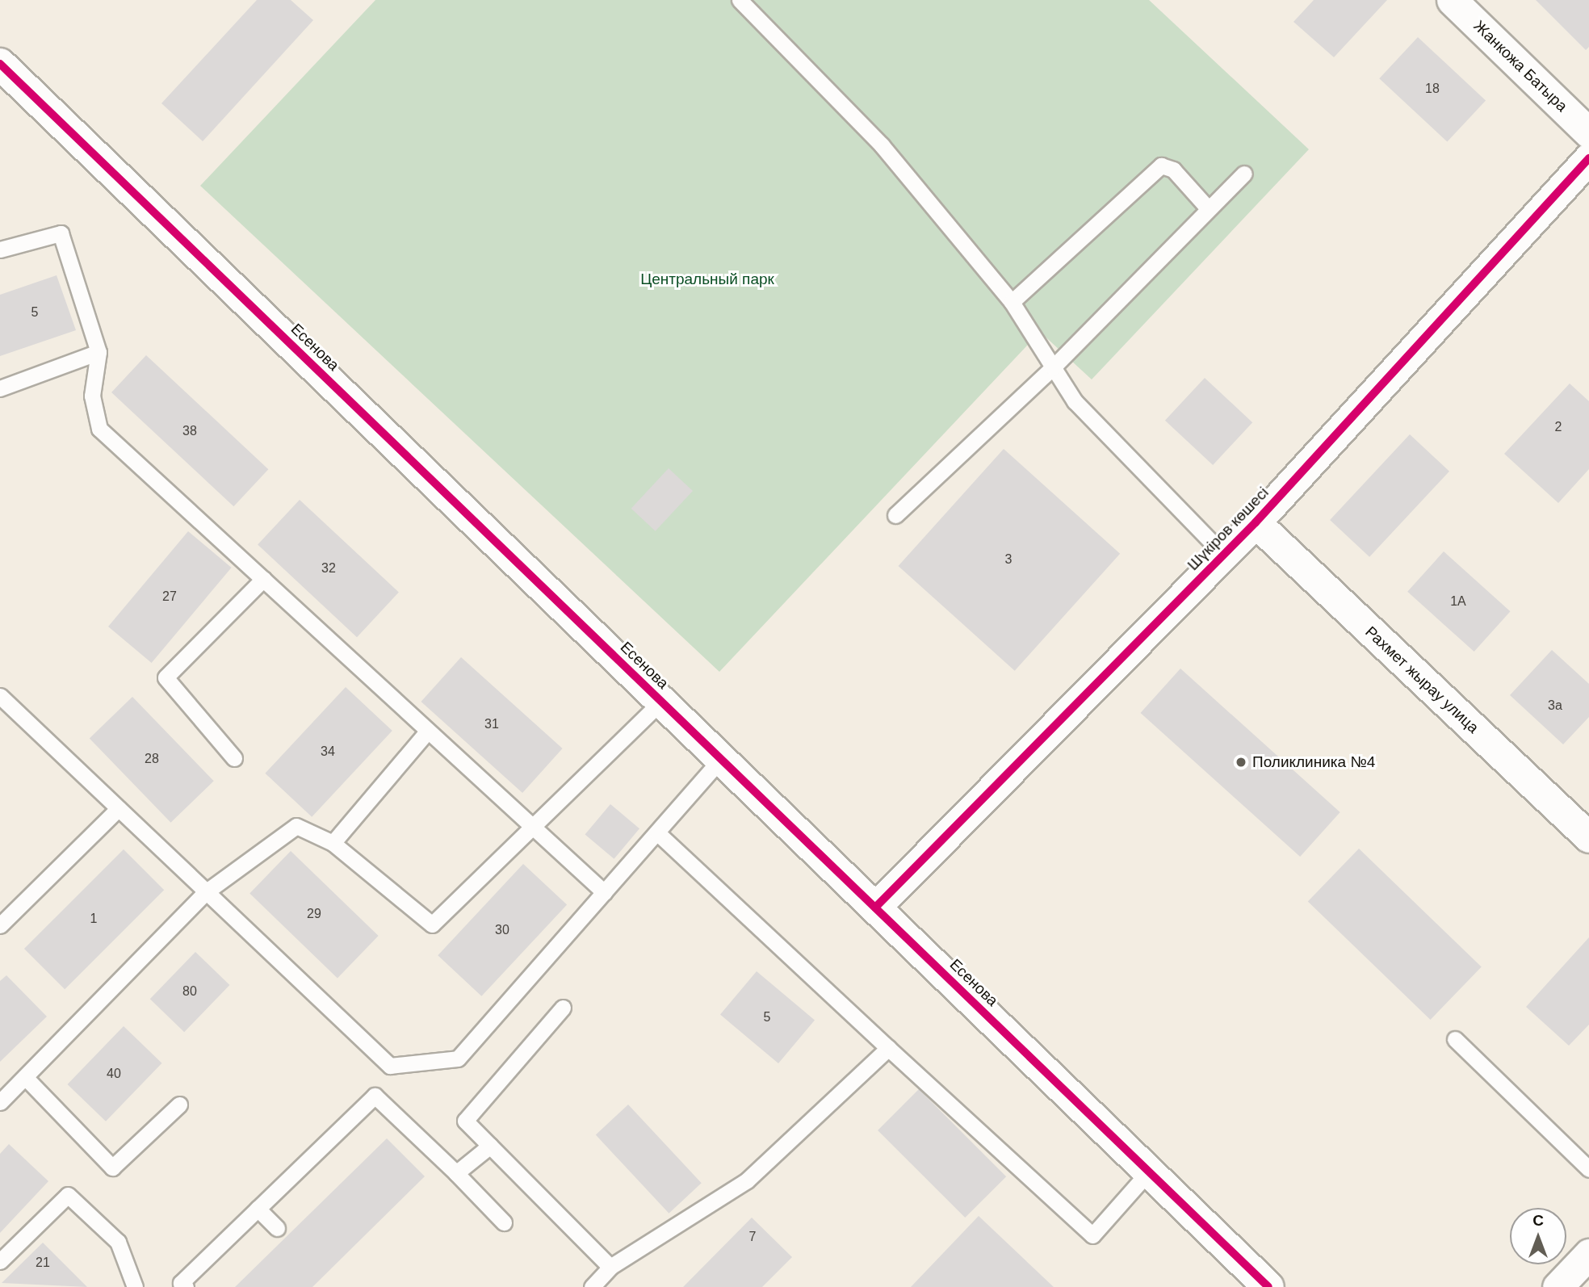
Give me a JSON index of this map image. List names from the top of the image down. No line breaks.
{"streets":{"street":["Жанкожа Батыра","Есенова","Шүкіров көшесі","Рахмет жырау улица"]},"crossings":[["Есенова","Шүкіров көшесі"],["Шүкіров көшесі","Рахмет жырау улица"]],"parks":["Центральный парк"],"places":["Поликлиника №4"],"house_numbers":["18","5","2","38","3","32","27","1А","3а","31","34","28","29","1","30","80","5","40","7","21"],"north":"top"}
